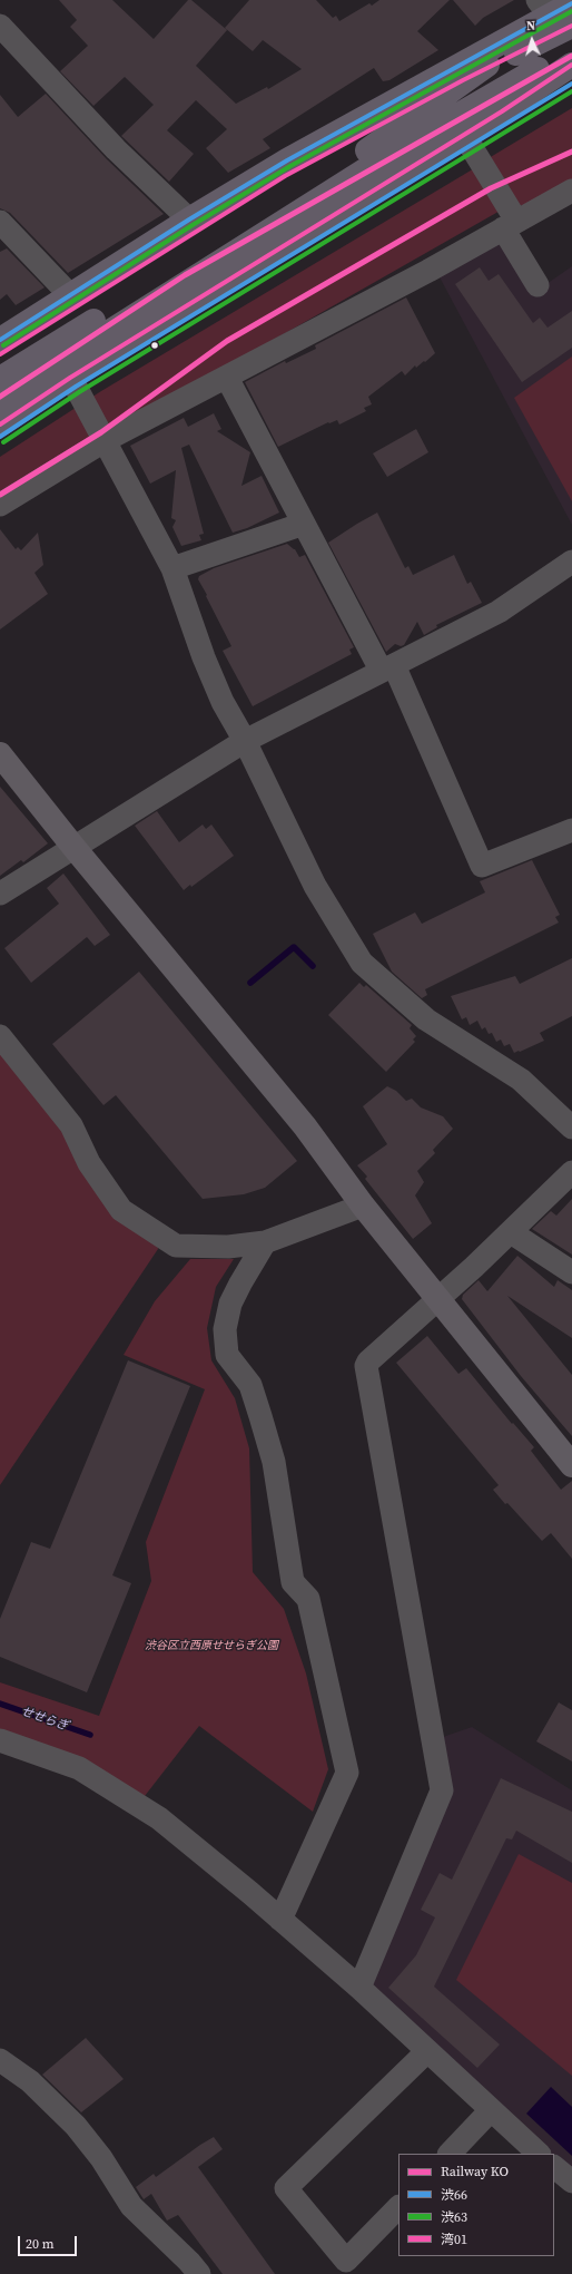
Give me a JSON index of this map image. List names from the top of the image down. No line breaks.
{"water":["せせらぎ"],"parks":["渋谷区立西原せせらぎ公園"],"lines":["transit line 渋66","transit line 渋63","transit line 湾01","rail line KO"],"legend":["Railway KO","渋66","渋63","湾01"],"scale_bar":"20 m","north":"top"}
